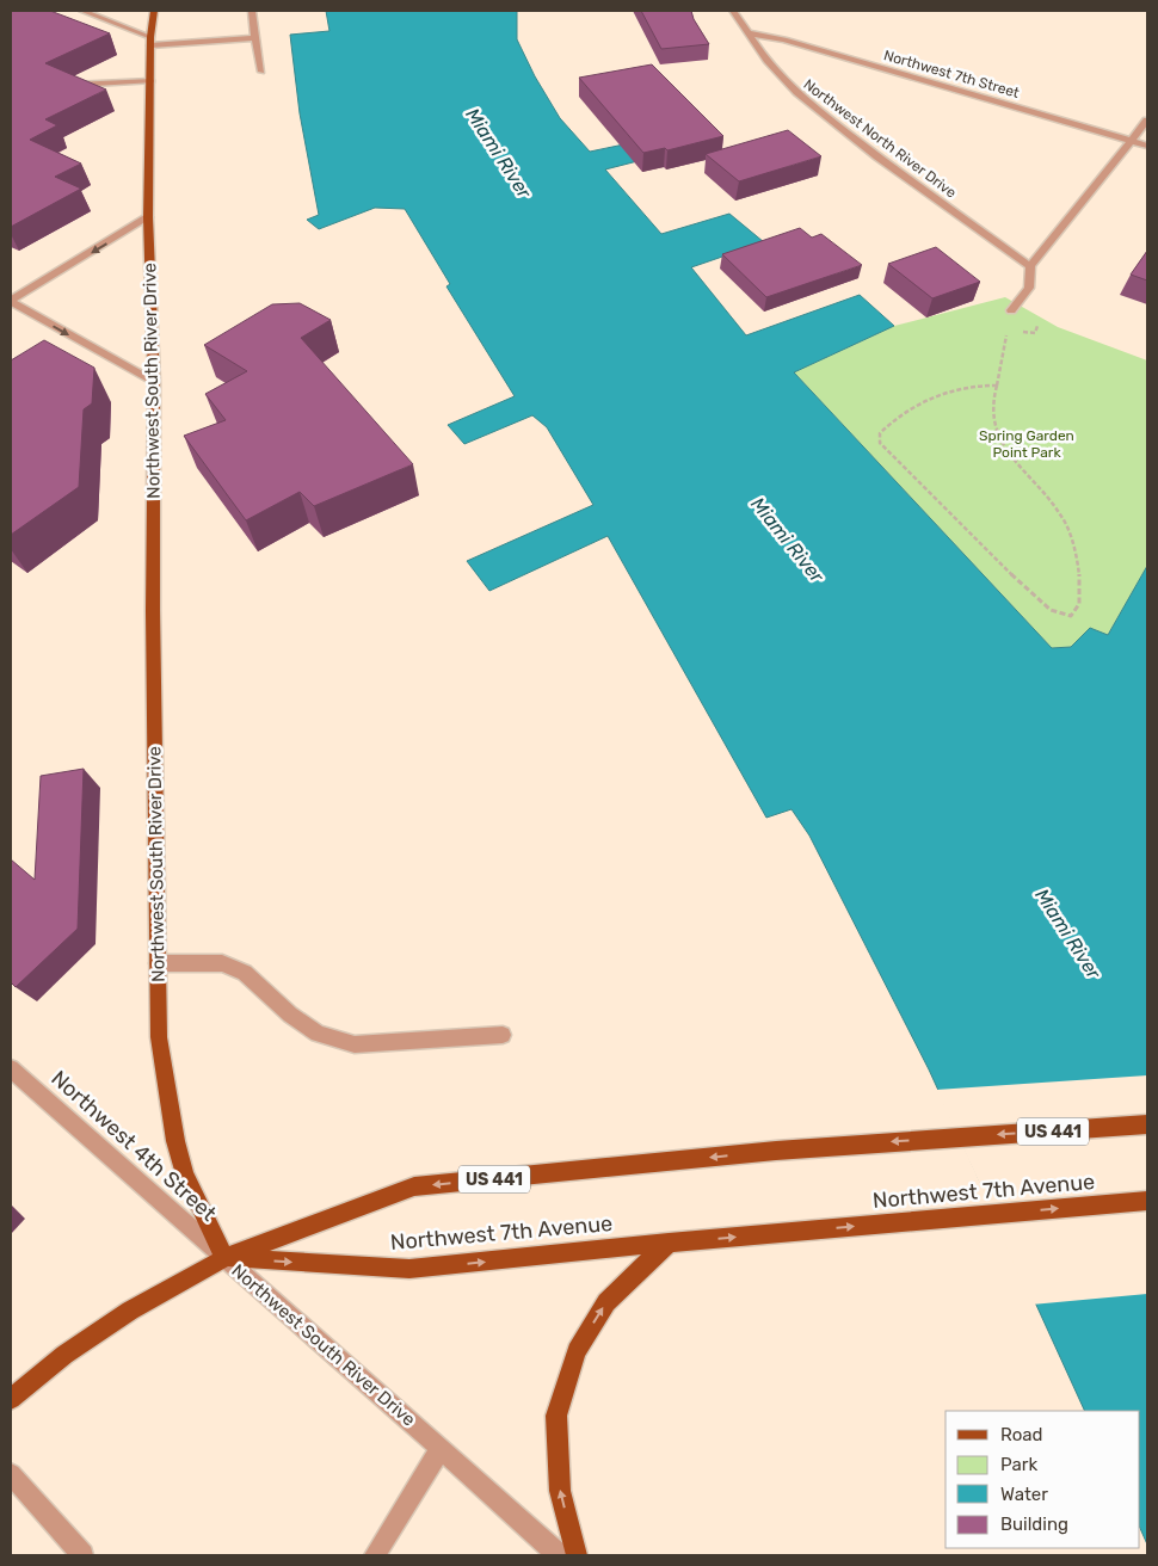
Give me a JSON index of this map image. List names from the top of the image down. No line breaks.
{"streets":{"main road":["Northwest South River Drive","US 441","Northwest 7th Avenue"],"street":["Northwest 7th Street","Northwest North River Drive","Northwest 4th Street"]},"crossings":[["Northwest 7th Street","Northwest North River Drive"],["Northwest South River Drive","US 441"],["Northwest South River Drive","Northwest 4th Street"],["Northwest South River Drive","Northwest 7th Avenue"],["US 441","Northwest 4th Street"],["US 441","Northwest 7th Avenue"],["Northwest 4th Street","Northwest 7th Avenue"]],"water":["Miami River"],"parks":["Spring Garden Point Park"],"legend":["Road","Park","Water","Building"]}
